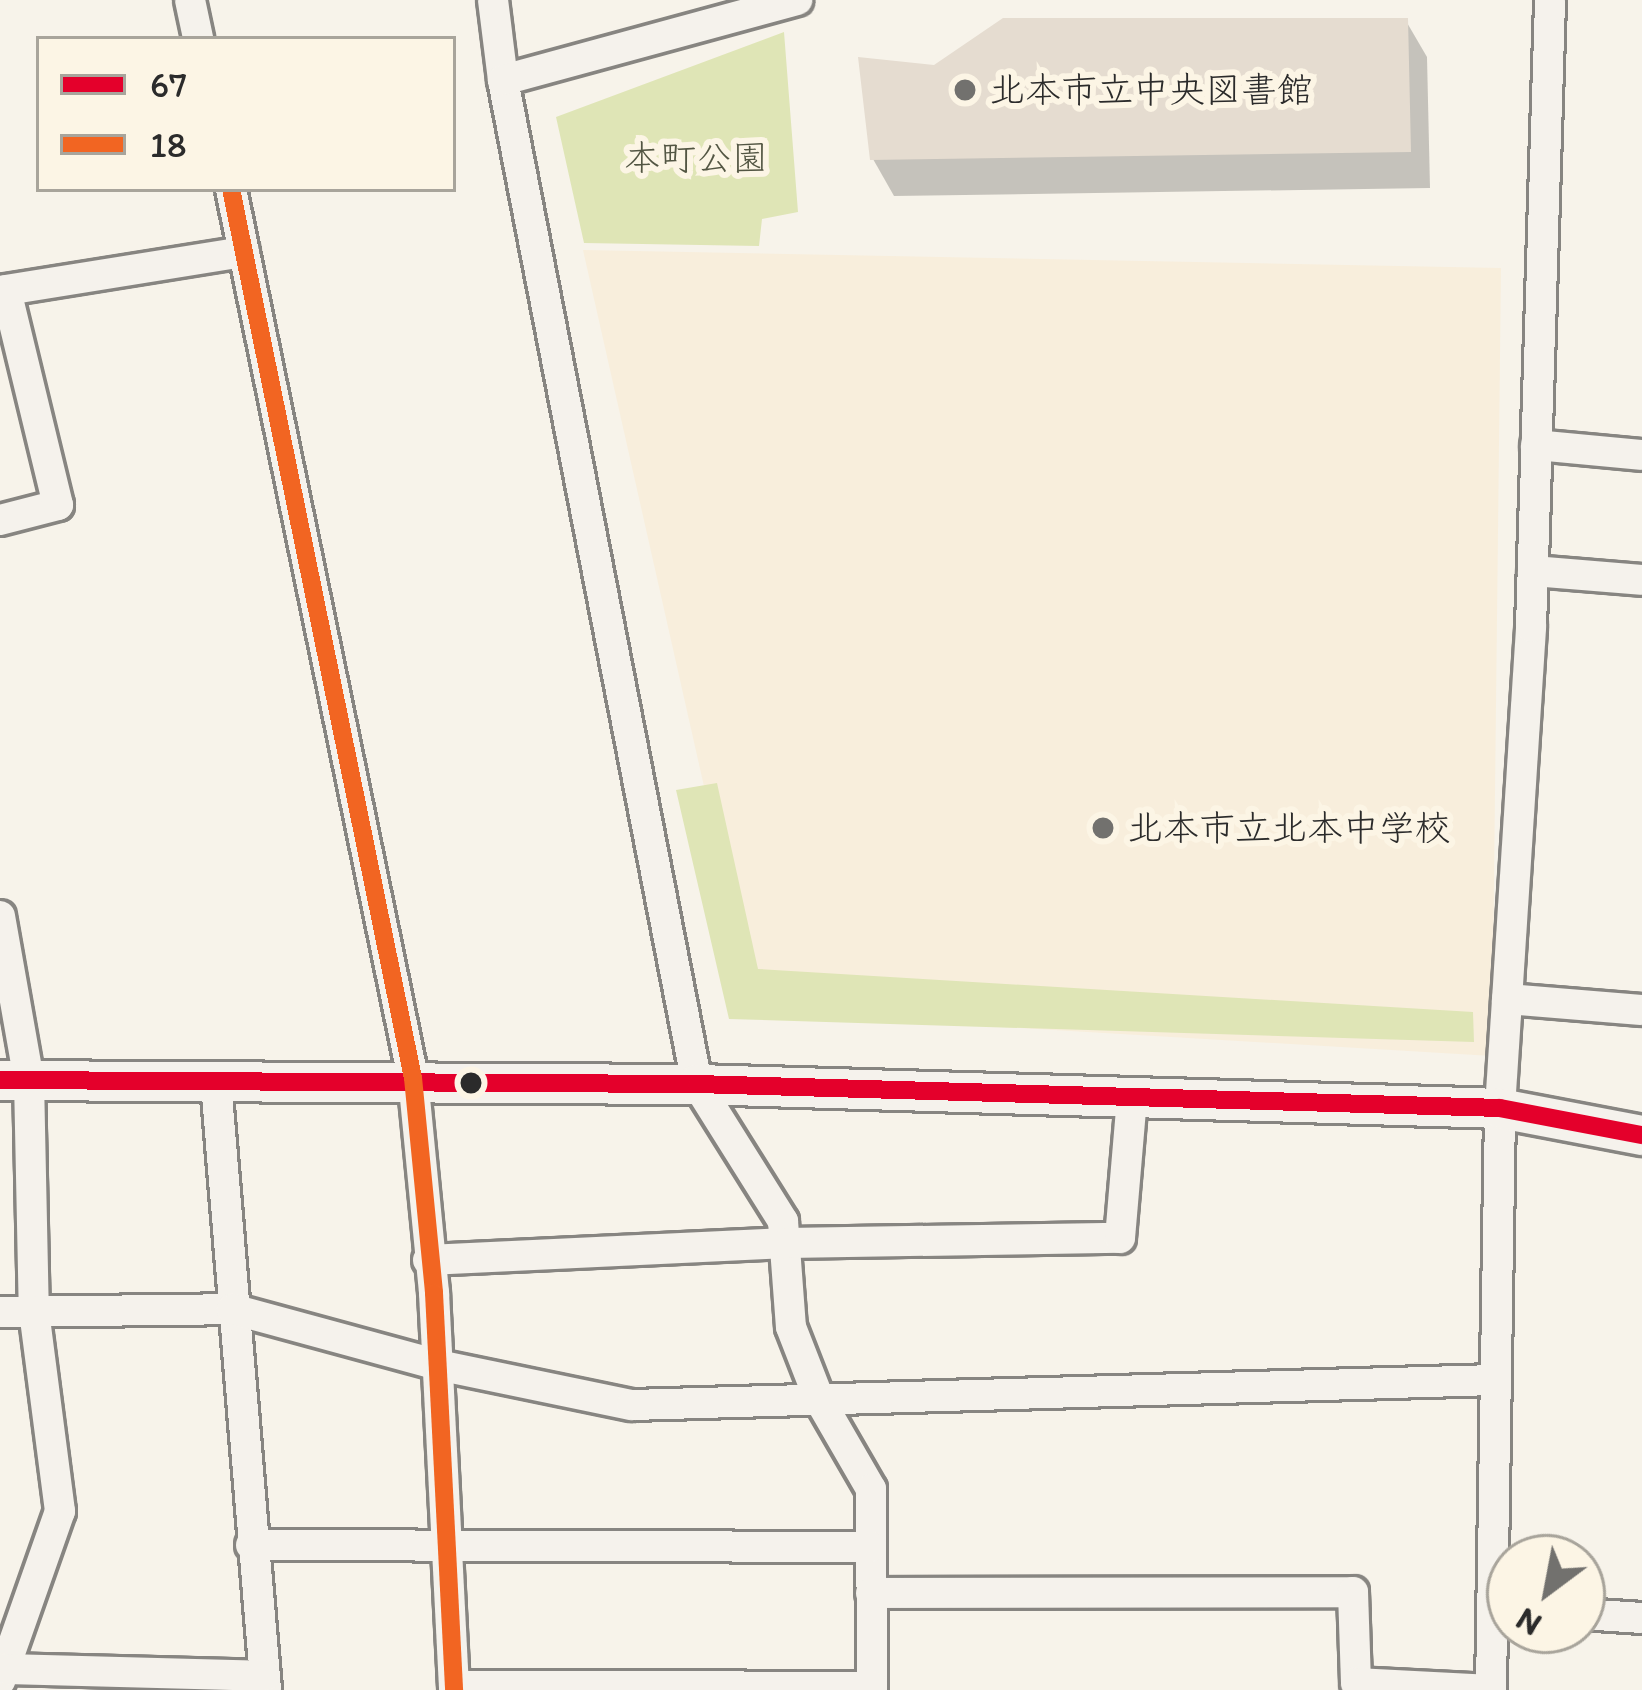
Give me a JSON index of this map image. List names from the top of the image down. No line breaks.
{"parks":["本町公園"],"places":["北本市立中央図書館","北本市立北本中学校"],"lines":["transit line 18","transit line 67"],"legend":["67","18"],"north":"bottom left"}
